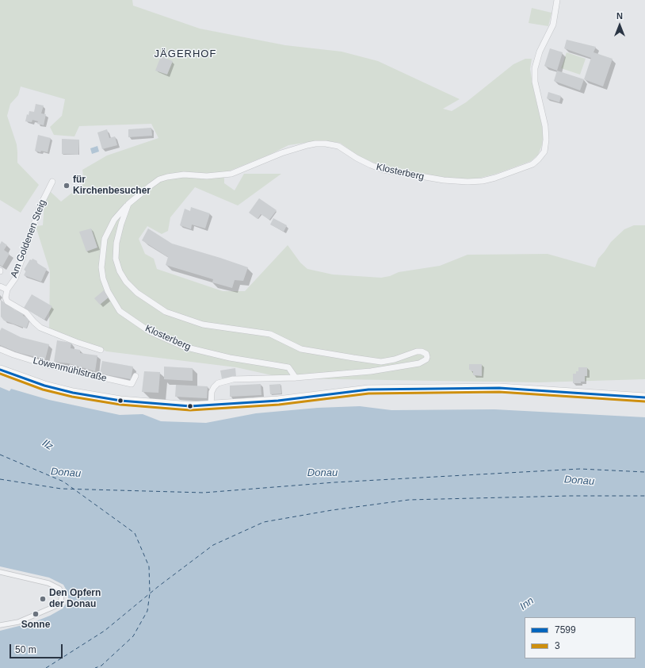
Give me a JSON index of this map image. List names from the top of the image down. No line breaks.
{"streets":{"street":["Klosterberg","Am Goldenen Steig","Löwenmühlstraße"]},"districts":["JÄGERHOF"],"water":["Ilz","Donau","Inn"],"places":["für Kirchenbesucher","Den Opfern der Donau","Sonne"],"lines":["transit line 7599","transit line 3"],"legend":["7599","3"],"scale_bar":"50 m","north":"top"}
